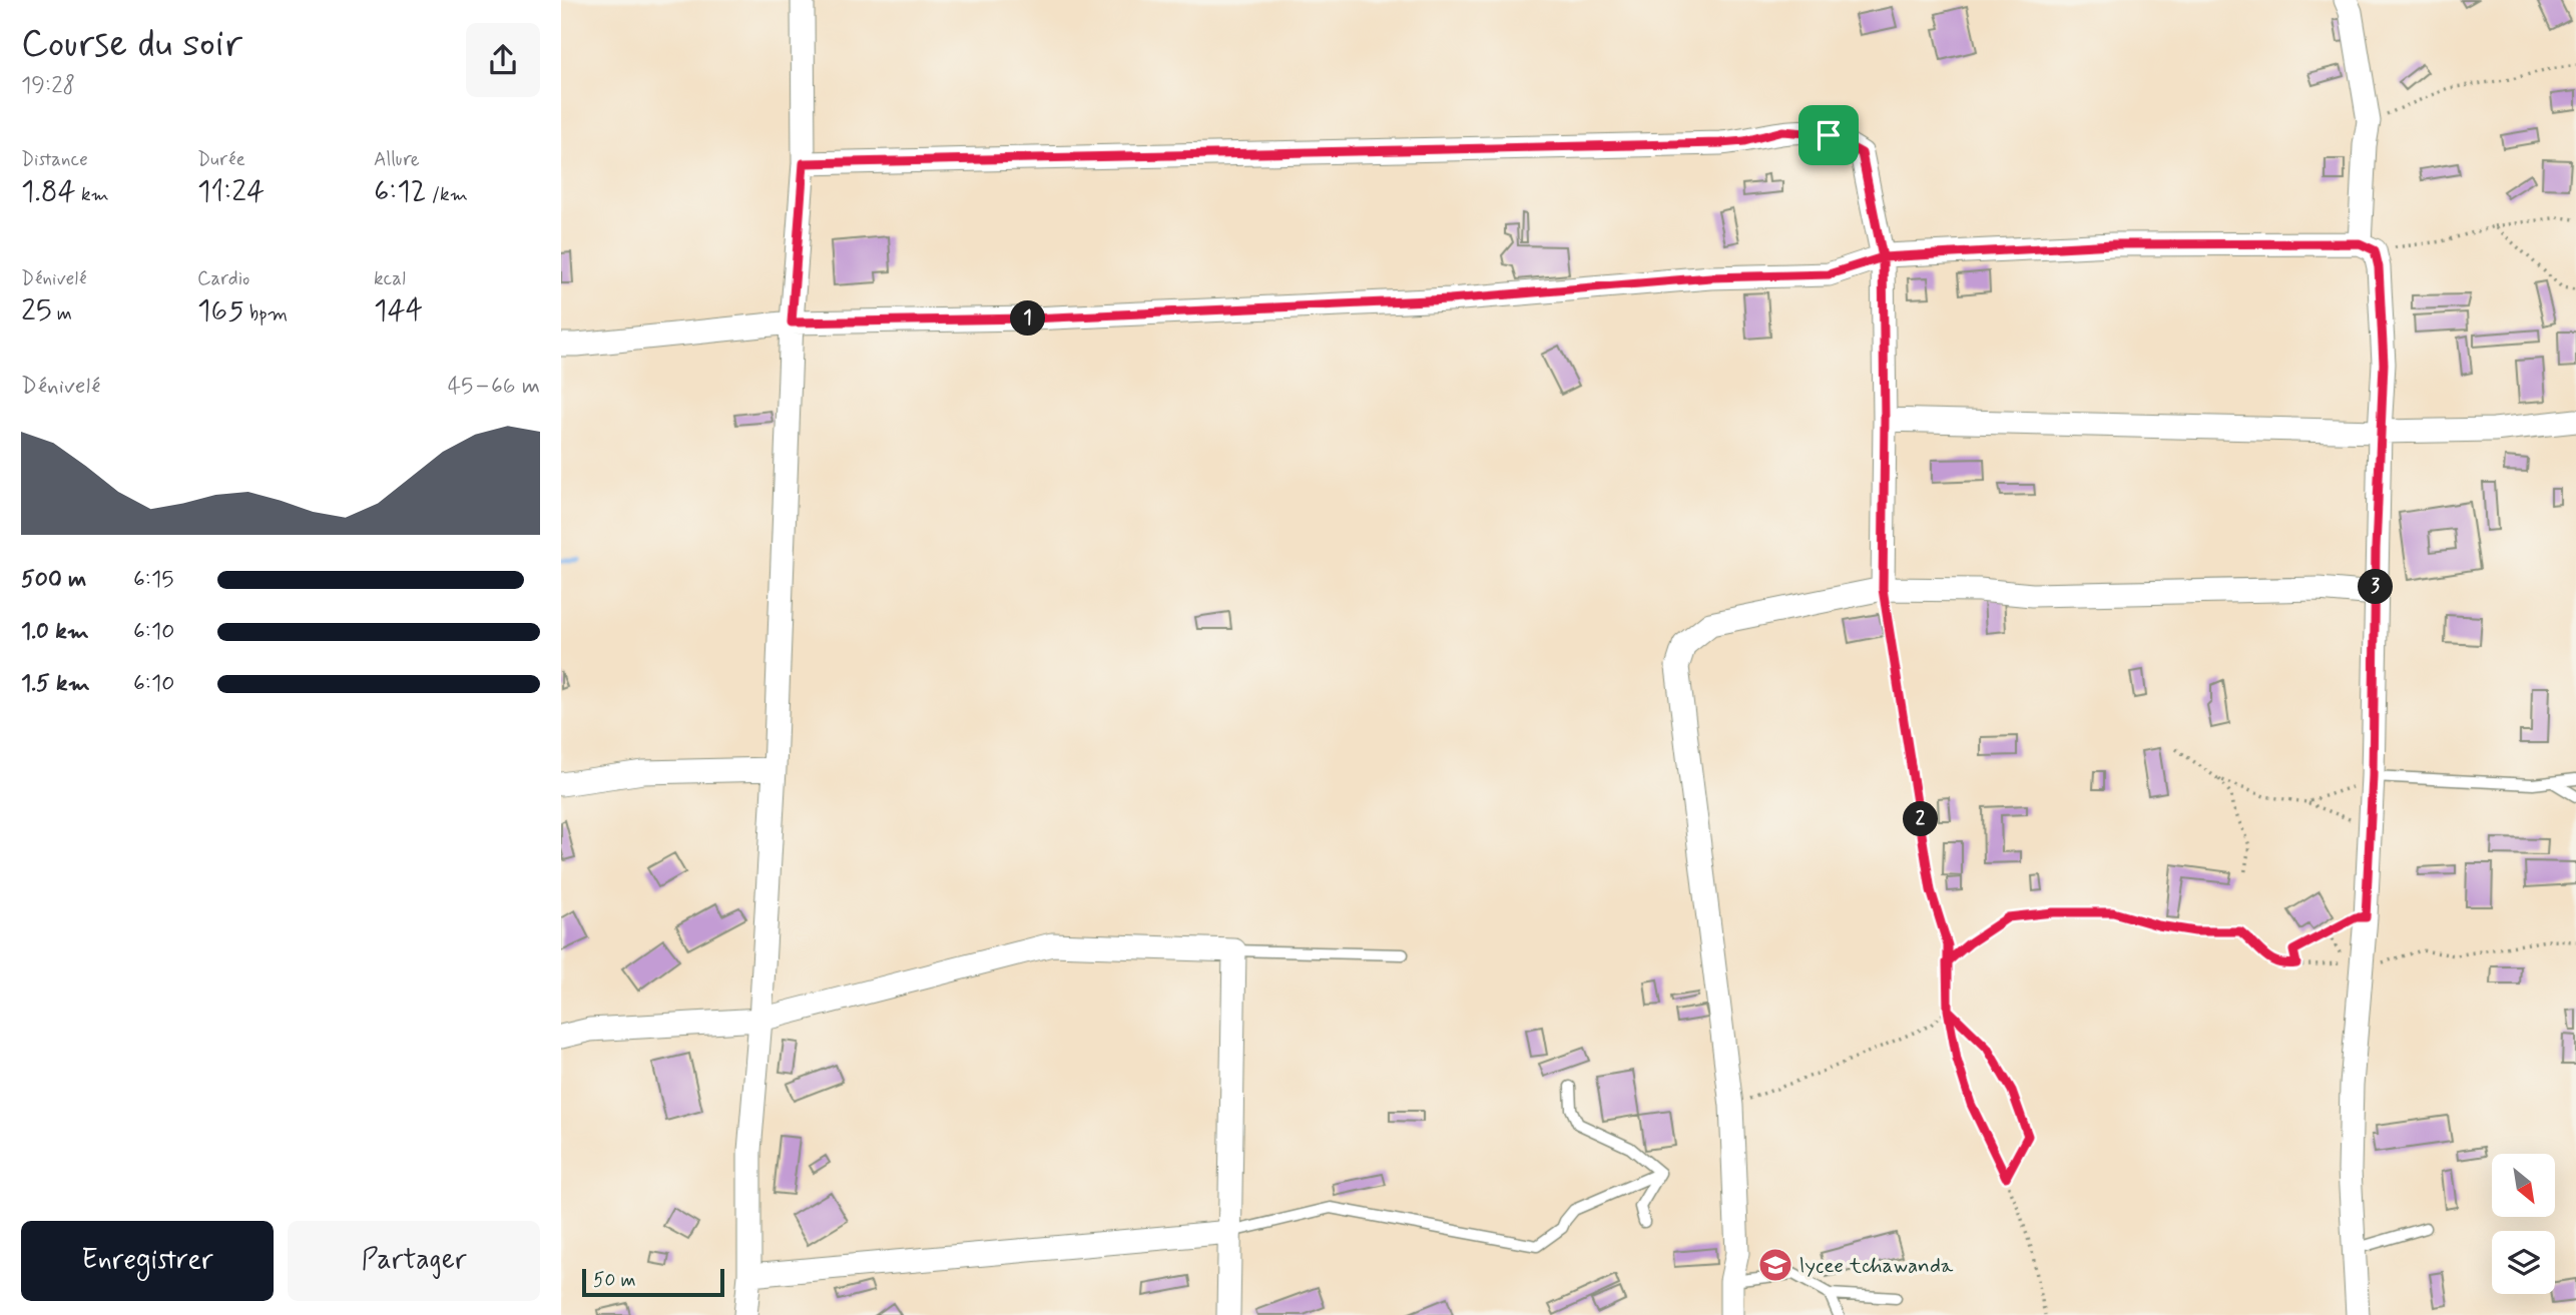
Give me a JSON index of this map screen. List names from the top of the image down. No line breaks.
{"places":{"school or university":["lycee tchawanda"]},"scale_bar":"50 m","north":"bottom right","page":{"heading":["Course du soir","19:28"],"stats":[["Distance","1.84 km"],["Durée","11:24"],["Allure","6:12 /km"],["Dénivelé","25 m"],["Cardio","165 bpm"],["kcal","144"]],"pins":["1","3","2"],"chart":["Dénivelé","45–66 m"],"list":[{"name":"500 m","note":"6:15"},{"name":"1.0 km","note":"6:10"},{"name":"1.5 km","note":"6:10"}],"buttons":["Enregistrer","Partager"],"scale":"50 m"}}
